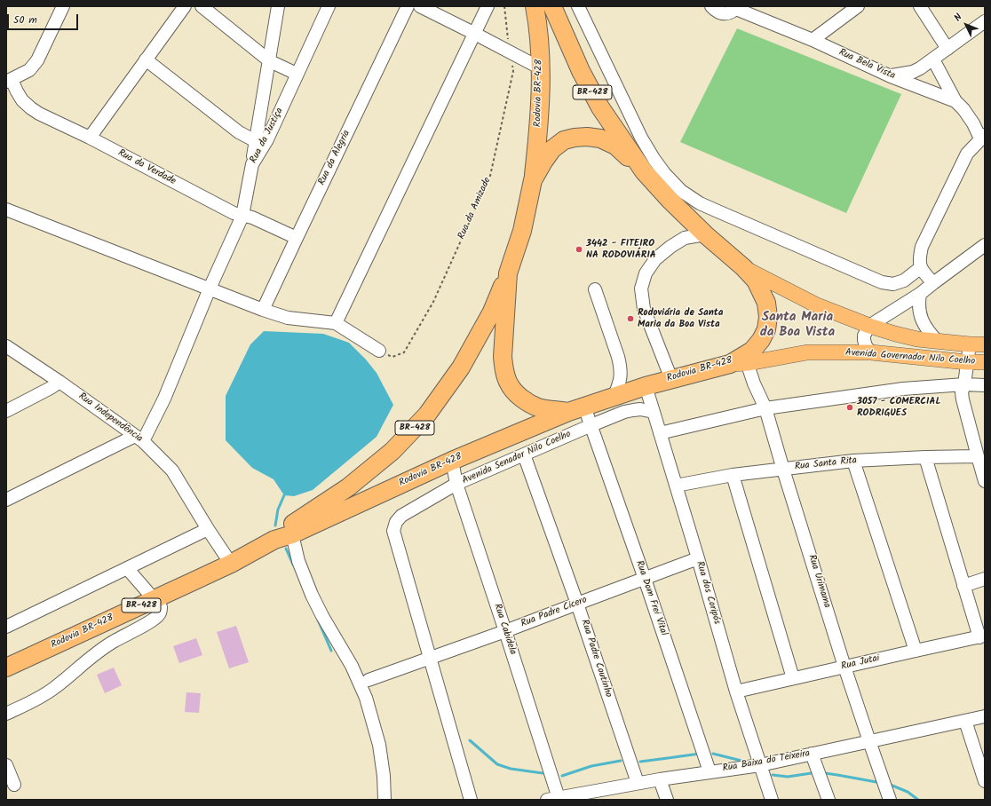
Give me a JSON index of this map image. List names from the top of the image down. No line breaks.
{"streets":{"highway":["BR-428","Rodovia BR-428"],"main road":["Avenida Governador Nilo Coelho"],"street":["Rua Bela Vista","Rua da Justiça","Rua da Alegria","Rua da Verdade","Rua Independência","Avenida Senador Nilo Coelho","Rua Santa Rita","Rua Urimama","Rua dos Coripós","Rua Dom Frei Vital","Rua Padre Cicero","Rua Cabidela","Rua Padre Coutinho","Rua Jutai","Rua Baixa do Teixeira"],"path":["Rua da Amizade"]},"crossings":[["BR-428","Rodovia BR-428"],["Rodovia BR-428","Avenida Governador Nilo Coelho"],["Rodovia BR-428","Rua Independência"],["Rodovia BR-428","Rua dos Coripós"],["Rodovia BR-428","Rua Dom Frei Vital"],["Rodovia BR-428","Rua Cabidela"],["Rua da Justiça","Rua da Verdade"],["Rua da Justiça","Rua Independência"],["Rua da Alegria","Rua da Verdade"],["Avenida Governador Nilo Coelho","Rua Urimama"],["Avenida Senador Nilo Coelho","Rua dos Coripós"],["Avenida Senador Nilo Coelho","Rua Dom Frei Vital"],["Avenida Senador Nilo Coelho","Rua Padre Cicero"],["Avenida Senador Nilo Coelho","Rua Cabidela"],["Avenida Senador Nilo Coelho","Rua Padre Coutinho"],["Rua Santa Rita","Rua Urimama"],["Rua Santa Rita","Rua dos Coripós"],["Rua Urimama","Rua Jutai"],["Rua Urimama","Rua Baixa do Teixeira"],["Rua dos Coripós","Rua Padre Cicero"],["Rua dos Coripós","Rua Jutai"],["Rua dos Coripós","Rua Baixa do Teixeira"],["Rua Dom Frei Vital","Rua Padre Cicero"],["Rua Dom Frei Vital","Rua Baixa do Teixeira"],["Rua Padre Cicero","Rua Cabidela"],["Rua Padre Cicero","Rua Padre Coutinho"],["Rua Cabidela","Rua Baixa do Teixeira"],["Rua Padre Coutinho","Rua Baixa do Teixeira"]],"districts":["Santa Maria da Boa Vista"],"places":["3442 - FITEIRO NA RODOVIÁRIA","Rodoviária de Santa Maria da Boa Vista","3057 - COMERCIAL RODRIGUES"],"scale_bar":"50 m","north":"top left"}
